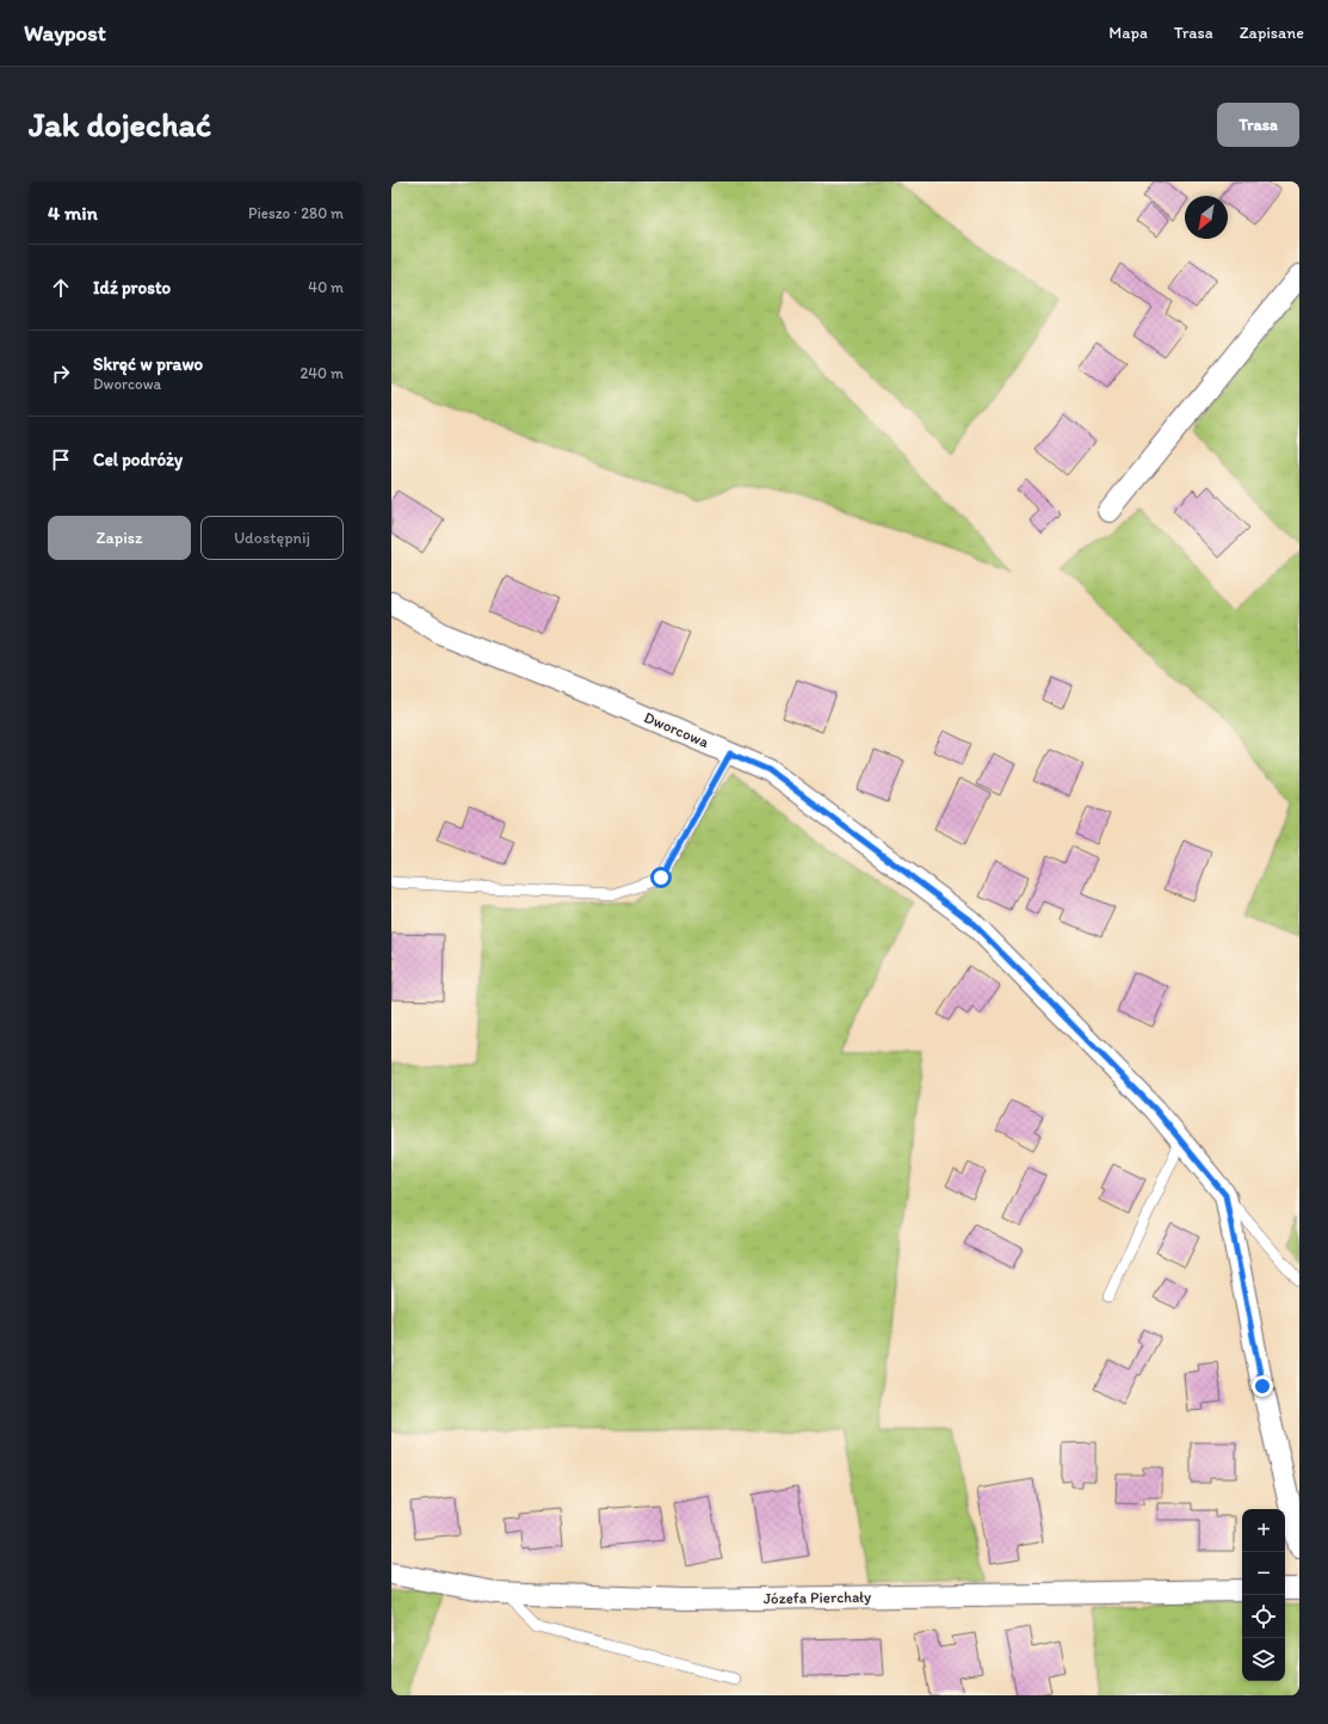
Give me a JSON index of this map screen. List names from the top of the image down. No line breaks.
{"streets":{"street":["Dworcowa","Józefa Pierchały"]},"north":"bottom left","page":{"header":"Waypost","nav":["Mapa","Trasa","Zapisane"],"buttons":["Trasa",["Zapisz","Udostępnij"]],"title":"Jak dojechać","heading":["4 min","Pieszo · 280 m"],"list":[["Idź prosto","40 m"],["Skręć w prawo","Dworcowa","240 m"],"Cel podróży"],"map_buttons":["+","−"]}}
